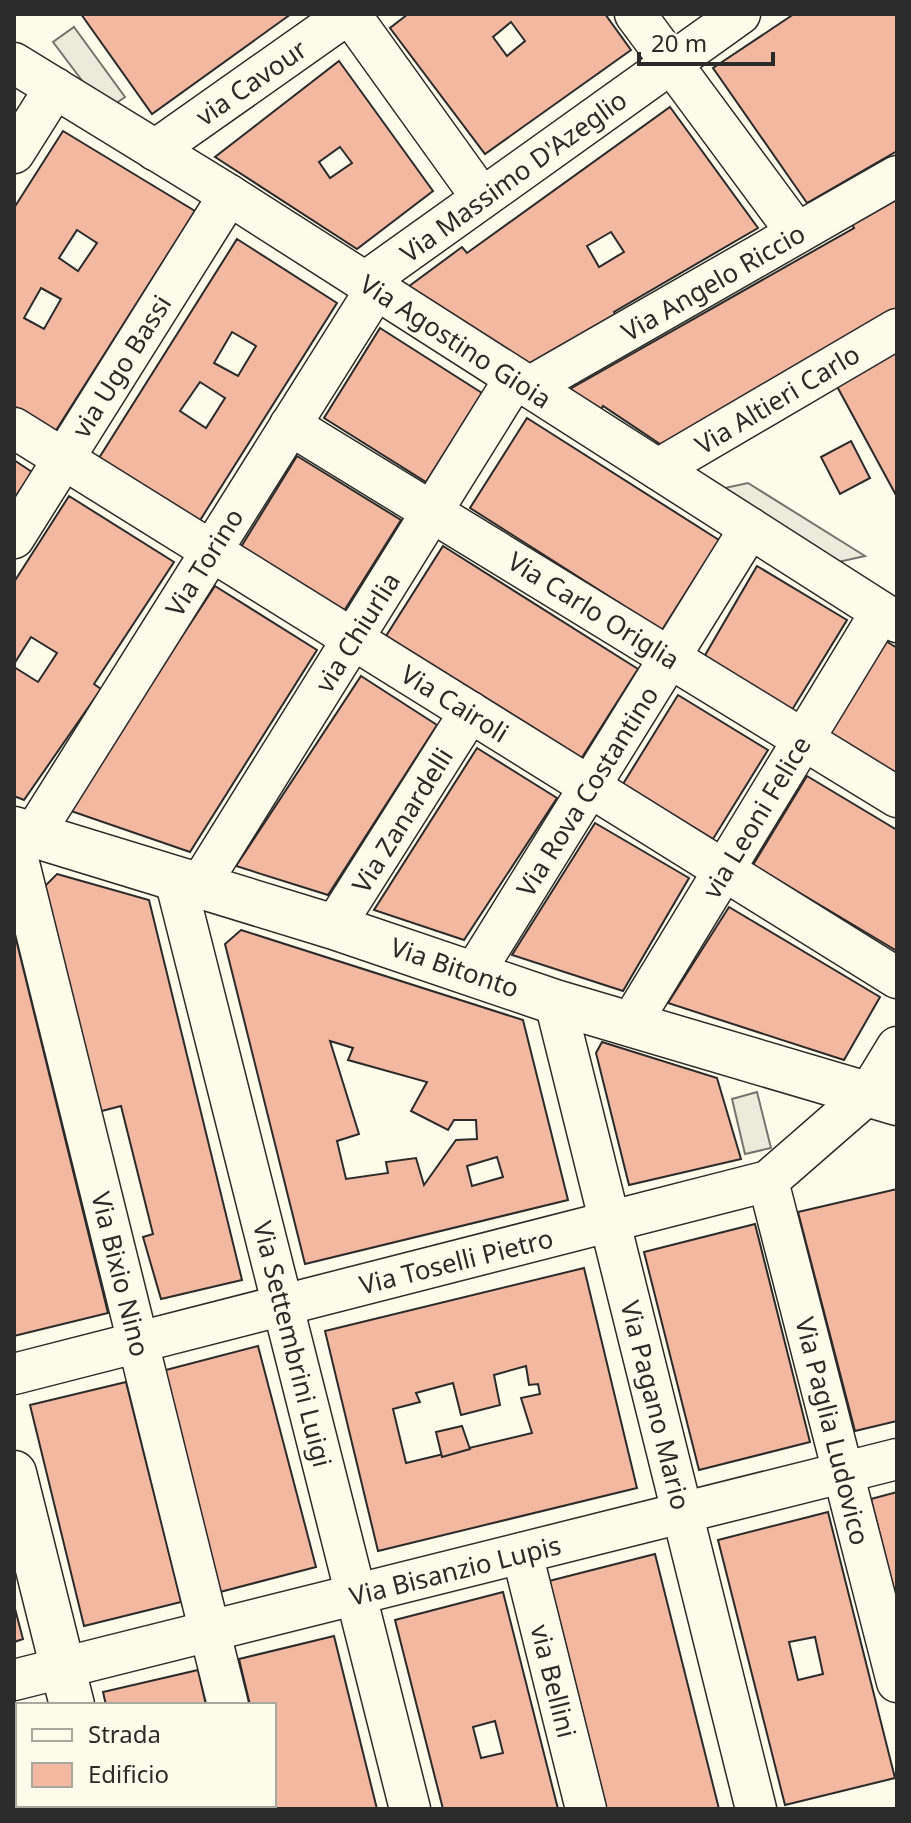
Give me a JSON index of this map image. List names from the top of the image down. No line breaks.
{"streets":{"main road":["Via Bitonto"],"street":["via Cavour","Via Massimo D'Azeglio","Via Angelo Riccio","Via Agostino Gioia","via Ugo Bassi","Via Altieri Carlo","Via Torino","Via Carlo Origlia","via Chiurlia","Via Cairoli","Via Rova Costantino","via Leoni Felice","Via Zanardelli","Via Toselli Pietro","Via Bixio Nino","Via Settembrini Luigi","Via Pagano Mario","Via Paglia Ludovico","Via Bisanzio Lupis","via Bellini"]},"crossings":[["via Cavour","Via Agostino Gioia"],["Via Massimo D'Azeglio","Via Agostino Gioia"],["Via Massimo D'Azeglio","Via Torino"],["Via Angelo Riccio","Via Agostino Gioia"],["Via Angelo Riccio","via Chiurlia"],["Via Agostino Gioia","via Ugo Bassi"],["Via Agostino Gioia","Via Altieri Carlo"],["Via Agostino Gioia","Via Torino"],["Via Agostino Gioia","via Chiurlia"],["Via Agostino Gioia","Via Rova Costantino"],["Via Agostino Gioia","via Leoni Felice"],["via Ugo Bassi","Via Cairoli"],["Via Torino","Via Carlo Origlia"],["Via Torino","Via Cairoli"],["Via Torino","Via Bitonto"],["Via Torino","Via Bixio Nino"],["Via Carlo Origlia","via Chiurlia"],["Via Carlo Origlia","Via Rova Costantino"],["Via Carlo Origlia","via Leoni Felice"],["via Chiurlia","Via Cairoli"],["via Chiurlia","Via Bitonto"],["via Chiurlia","Via Settembrini Luigi"],["Via Cairoli","Via Rova Costantino"],["Via Cairoli","via Leoni Felice"],["Via Cairoli","Via Zanardelli"],["Via Rova Costantino","Via Bitonto"],["via Leoni Felice","Via Bitonto"],["Via Zanardelli","Via Bitonto"],["Via Bitonto","Via Toselli Pietro"],["Via Bitonto","Via Bixio Nino"],["Via Bitonto","Via Settembrini Luigi"],["Via Bitonto","Via Pagano Mario"],["Via Toselli Pietro","Via Bixio Nino"],["Via Toselli Pietro","Via Settembrini Luigi"],["Via Toselli Pietro","Via Pagano Mario"],["Via Toselli Pietro","Via Paglia Ludovico"],["Via Bixio Nino","Via Bisanzio Lupis"],["Via Settembrini Luigi","Via Bisanzio Lupis"],["Via Pagano Mario","Via Bisanzio Lupis"],["Via Paglia Ludovico","Via Bisanzio Lupis"],["Via Bisanzio Lupis","via Bellini"]],"legend":["Strada","Edificio"],"scale_bar":"20 m"}
